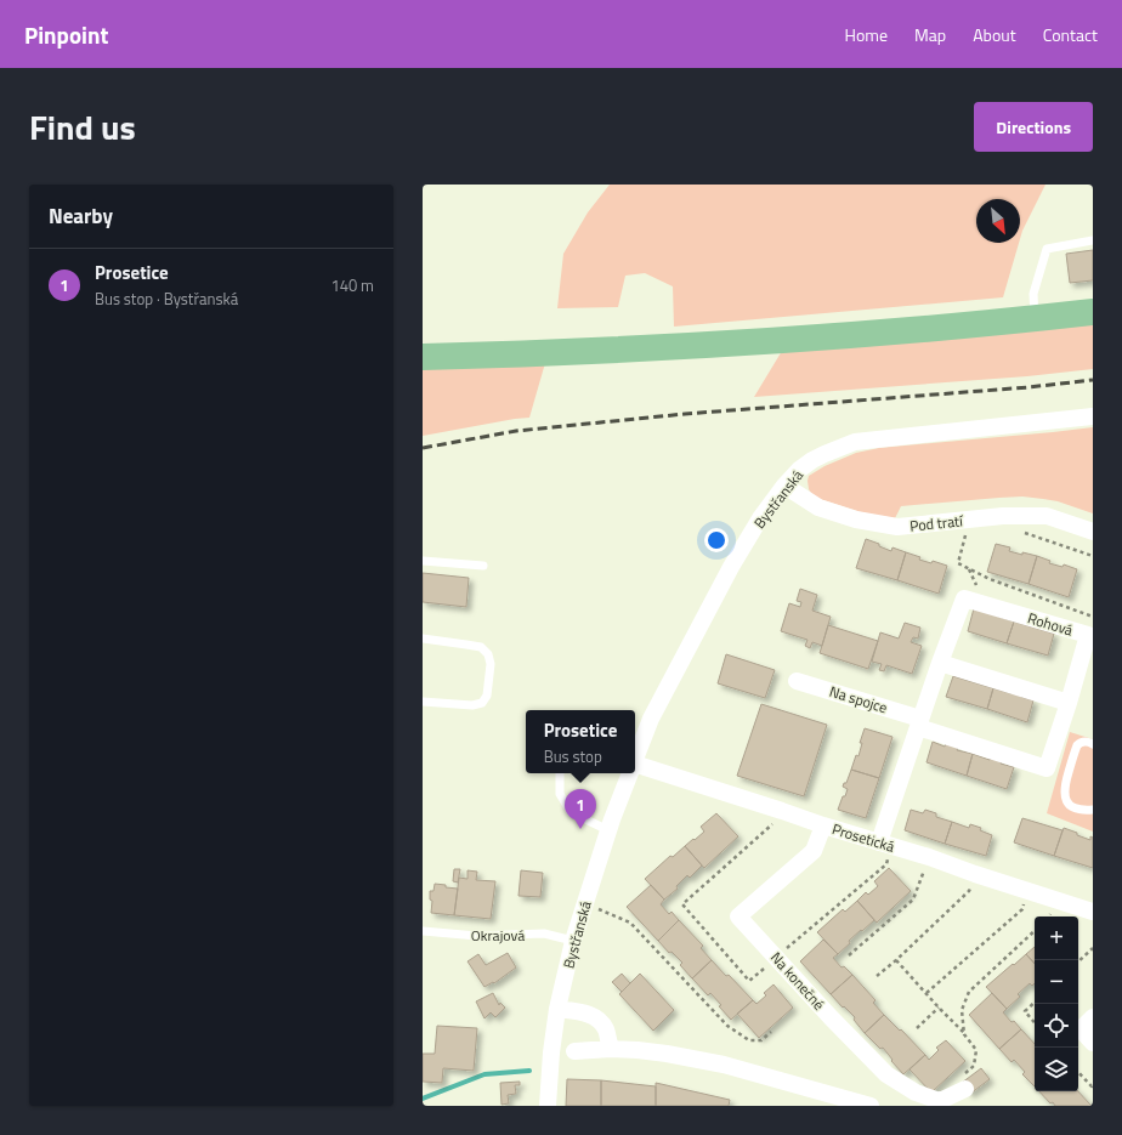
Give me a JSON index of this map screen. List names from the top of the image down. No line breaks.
{"streets":{"street":["Bystřanská","Pod tratí","Rohová","Na spojce","Prosetická","Na konečné"],"lane":["Okrajová"]},"crossings":[["Bystřanská","Pod tratí"],["Bystřanská","Okrajová"],["Rohová","Na spojce"],["Rohová","Prosetická"],["Prosetická","Na konečné"]],"north":"bottom right","page":{"header":"Pinpoint","nav":["Home","Map","About","Contact"],"title":"Find us","buttons":"Directions","heading":"Nearby","list":[{"mark":"1","name":"Prosetice","note":"Bus stop · Bystřanská","value":"140 m"}],"popup":["Prosetice","Bus stop"],"pins":"1","map_buttons":["+","−"]}}
